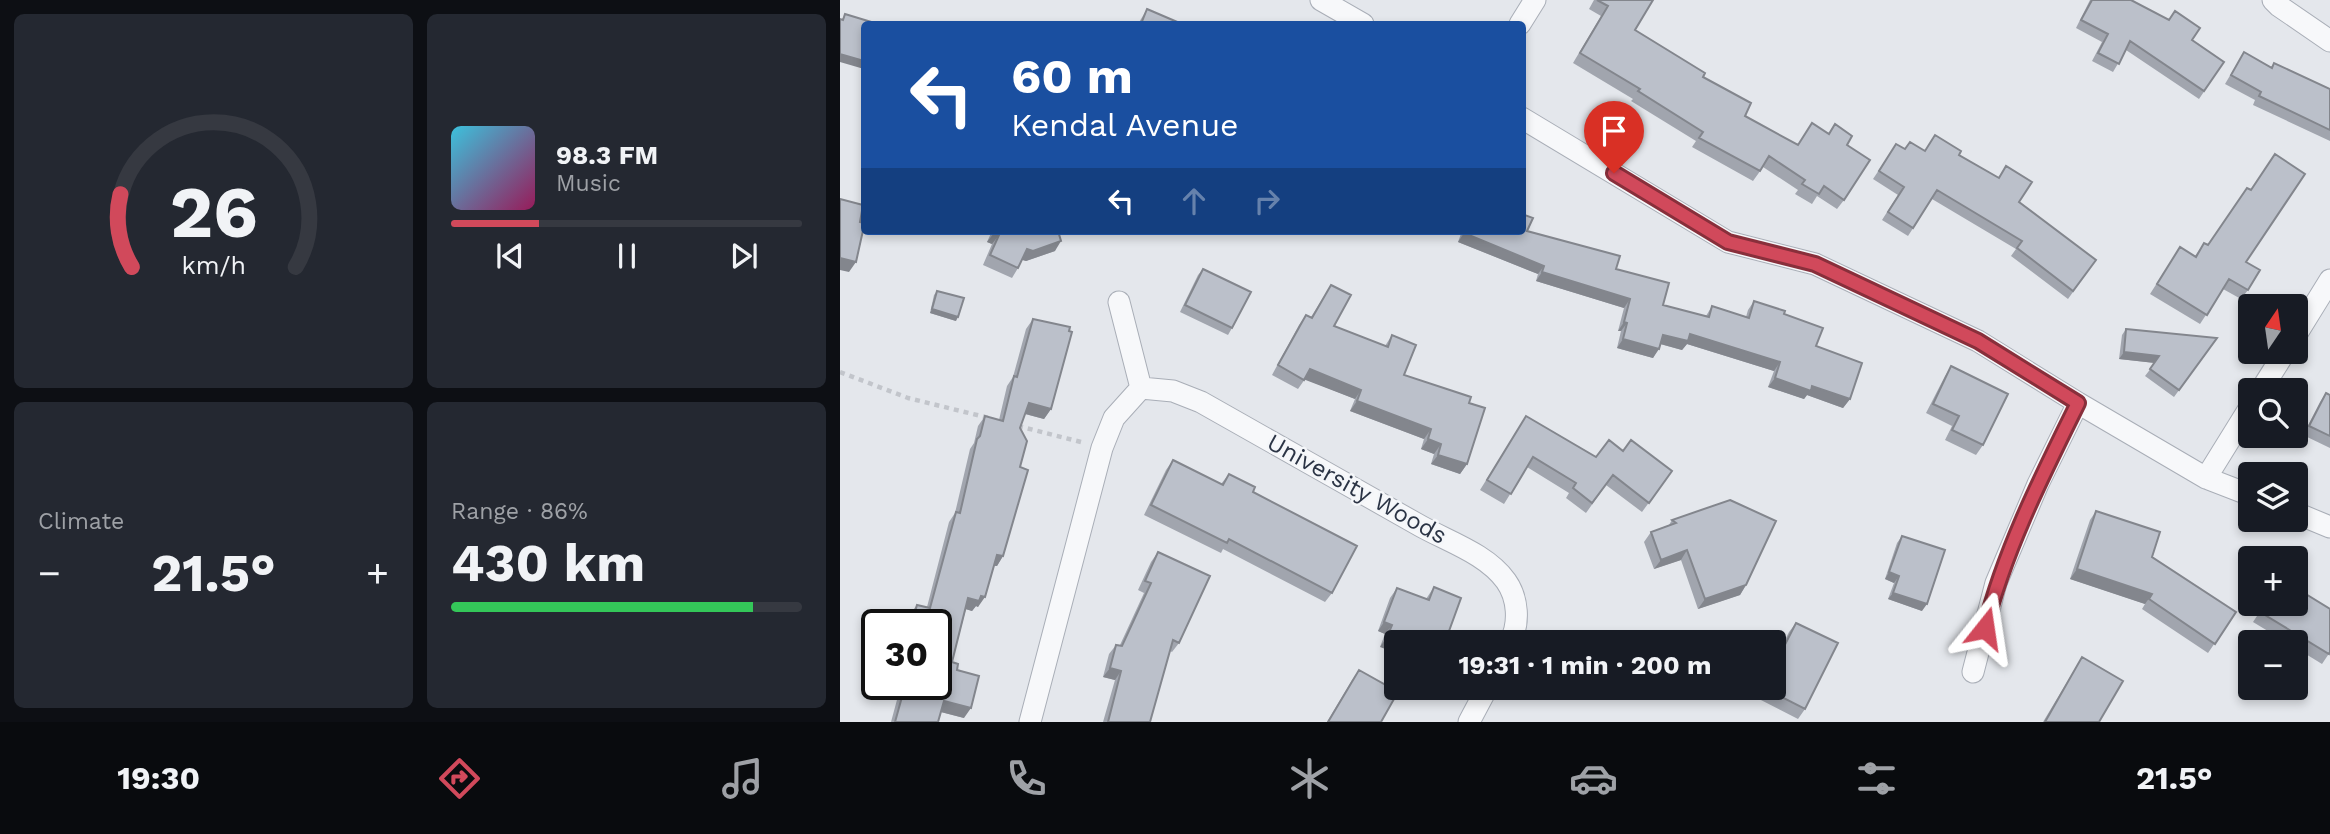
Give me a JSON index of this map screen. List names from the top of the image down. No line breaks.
{"streets":{"street":["University Woods"]},"north":"top","page":{"turn":["60 m","Kendal Avenue"],"song":["98.3 FM","Music"],"map_buttons":["+","−"],"tile":["Climate",["Range · 86%","430 km"]],"heat":["−","21.5°","+"],"limit":"30","trip":"19:31 · 1 min · 200 m","tabs":["19:30","21.5°"],"gauge":["26","km/h"]}}
